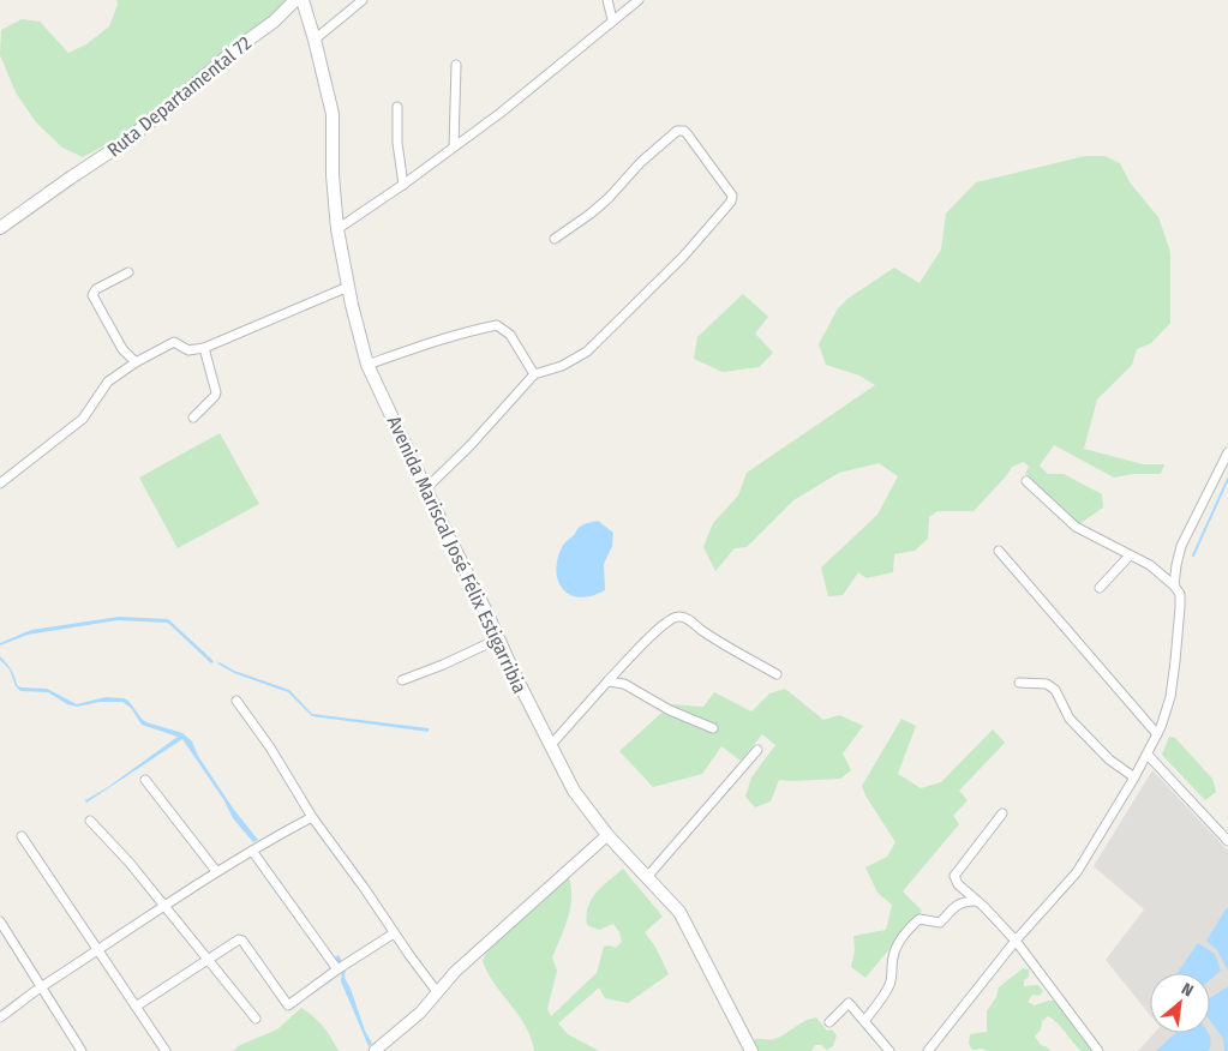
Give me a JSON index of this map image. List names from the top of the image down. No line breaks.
{"streets":{"main road":["Ruta Departamental 72","Avenida Mariscal José Félix Estigarribia"]},"north":"top right"}
